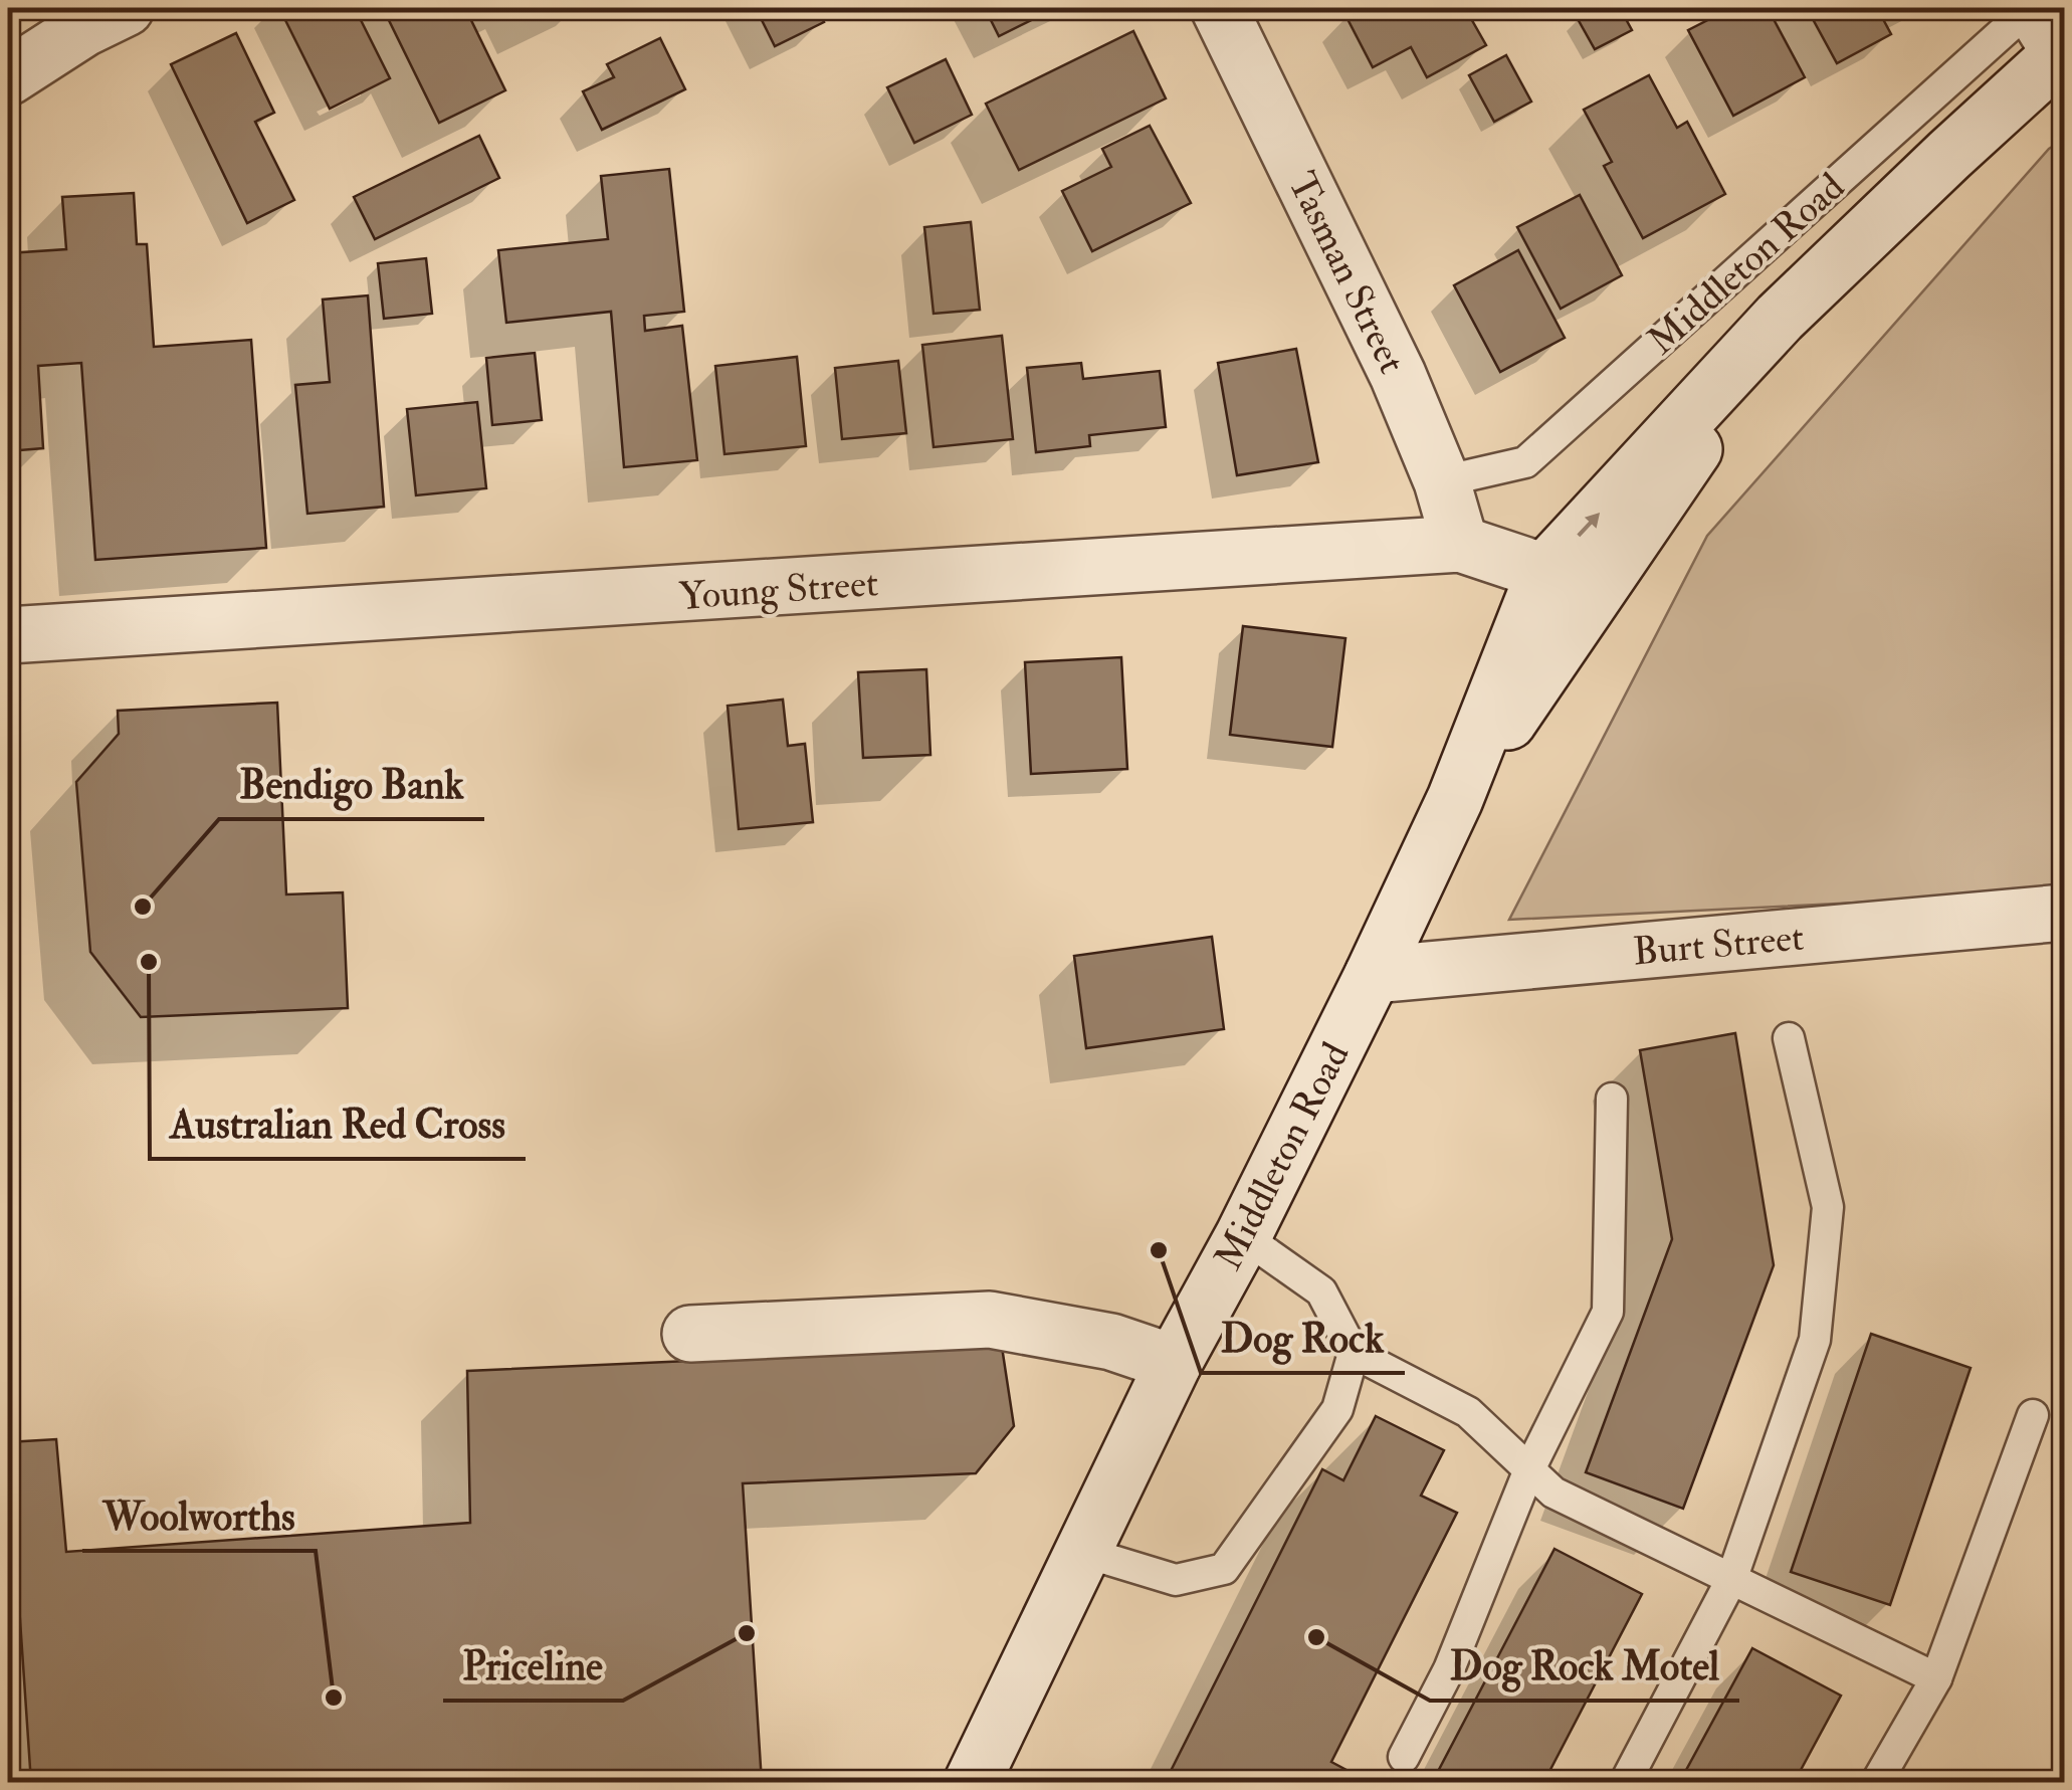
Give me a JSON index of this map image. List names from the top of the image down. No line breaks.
{"streets":{"street":["Middleton Road","Tasman Street","Young Street","Burt Street"]},"crossings":[["Middleton Road","Tasman Street"],["Middleton Road","Young Street"],["Middleton Road","Burt Street"],["Tasman Street","Young Street"]],"places":["Bendigo Bank","Australian Red Cross","Dog Rock","Priceline","Dog Rock Motel","Woolworths"]}
